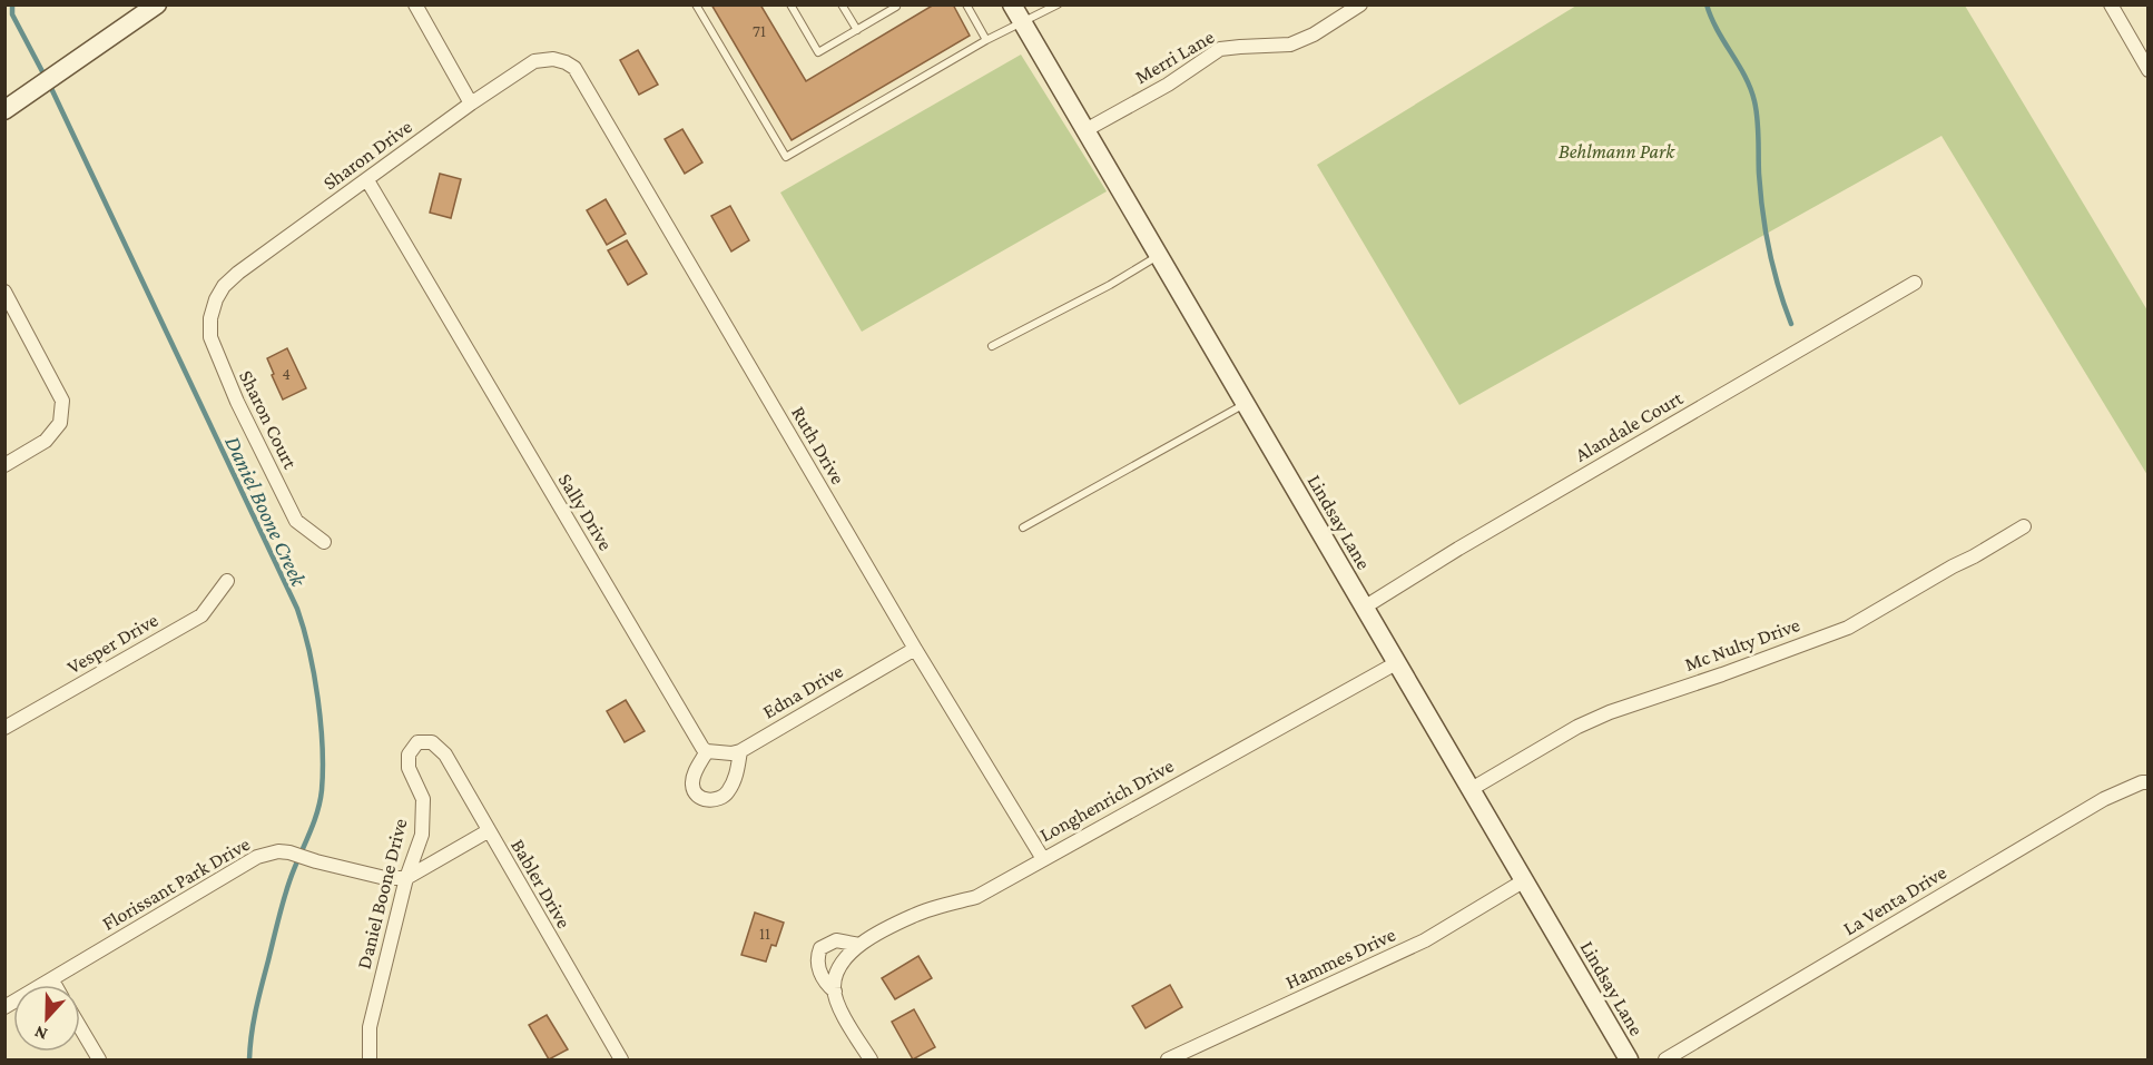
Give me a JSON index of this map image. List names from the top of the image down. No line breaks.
{"streets":{"street":["Merri Lane","Sharon Drive","Sharon Court","Alandale Court","Ruth Drive","Sally Drive","Lindsay Lane","Vesper Drive","Mc Nulty Drive","Edna Drive","Longhenrich Drive","Florissant Park Drive","Babler Drive","Daniel Boone Drive","La Venta Drive","Hammes Drive"]},"crossings":[["Merri Lane","Lindsay Lane"],["Sharon Drive","Sharon Court"],["Sharon Drive","Ruth Drive"],["Sharon Drive","Sally Drive"],["Alandale Court","Lindsay Lane"],["Ruth Drive","Edna Drive"],["Ruth Drive","Longhenrich Drive"],["Lindsay Lane","Mc Nulty Drive"],["Lindsay Lane","Longhenrich Drive"],["Lindsay Lane","Hammes Drive"],["Florissant Park Drive","Daniel Boone Drive"],["Babler Drive","Daniel Boone Drive"]],"water":["Daniel Boone Creek"],"parks":["Behlmann Park"],"house_numbers":["71","4","11"],"north":"bottom"}
